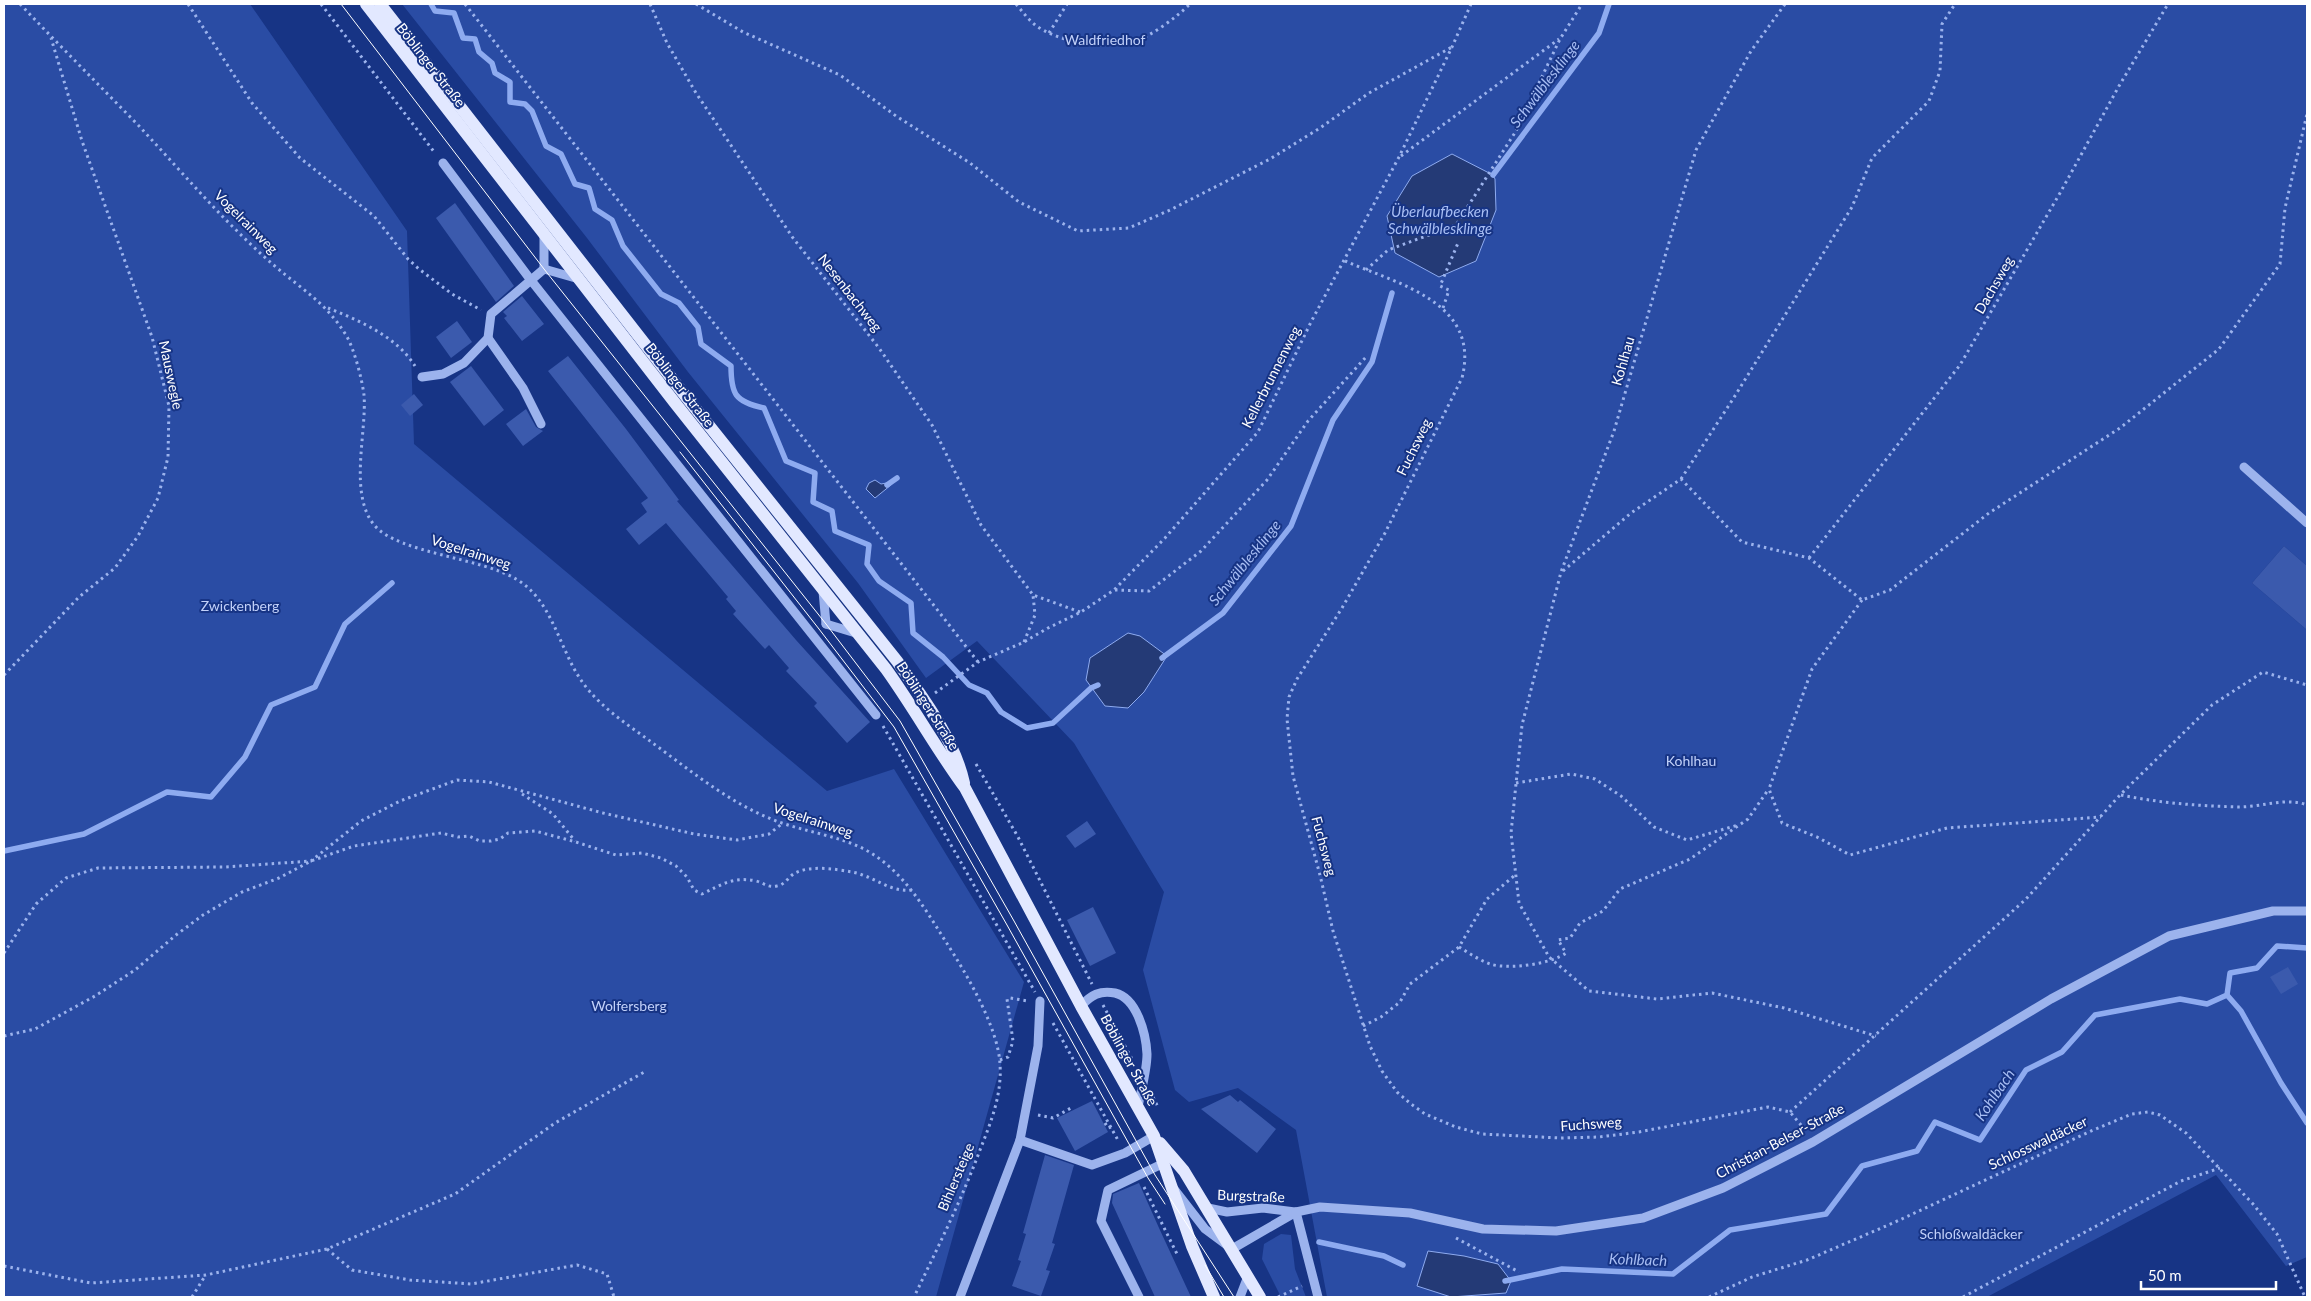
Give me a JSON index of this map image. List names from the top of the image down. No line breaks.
{"streets":{"main road":["Böblinger Straße"],"street":["Christian-Belser-Straße","Burgstraße"],"path":["Vogelrainweg","Dachsweg","Nesenbachweg","Kohlhau","Mauswegle","Kellerbrunnenweg","Fuchsweg","Schlosswaldäcker","Bihlersteige"]},"crossings":[["Böblinger Straße","Kellerbrunnenweg"],["Böblinger Straße","Christian-Belser-Straße"],["Böblinger Straße","Burgstraße"],["Vogelrainweg","Mauswegle"],["Vogelrainweg","Bihlersteige"],["Kellerbrunnenweg","Fuchsweg"],["Christian-Belser-Straße","Burgstraße"]],"water":["Schwälblesklinge","Überlaufbecken Schwälblesklinge","Kohlbach"],"parks":["Waldfriedhof","Zwickenberg","Kohlhau","Wolfersberg","Schloßwaldäcker"],"scale_bar":"50 m"}
